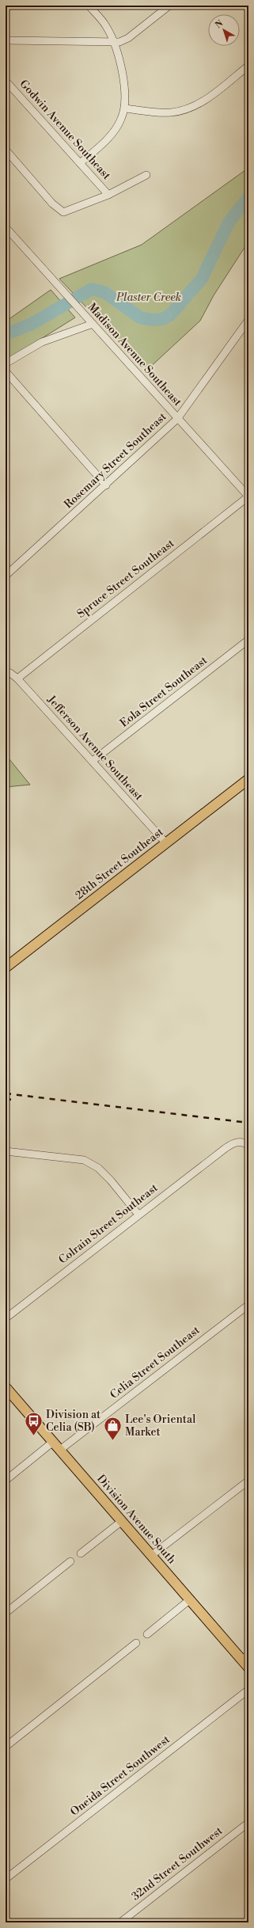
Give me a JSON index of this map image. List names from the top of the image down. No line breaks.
{"streets":{"main road":["28th Street Southeast","Division Avenue South"],"street":["Godwin Avenue Southeast","Madison Avenue Southeast","Rosemary Street Southeast","Spruce Street Southeast","Eola Street Southeast","Jefferson Avenue Southeast","Colrain Street Southeast","Celia Street Southeast","Oneida Street Southwest","32nd Street Southwest"]},"crossings":[["Madison Avenue Southeast","Rosemary Street Southeast"],["Madison Avenue Southeast","Spruce Street Southeast"],["Spruce Street Southeast","Jefferson Avenue Southeast"],["Eola Street Southeast","Jefferson Avenue Southeast"],["Jefferson Avenue Southeast","28th Street Southeast"],["Celia Street Southeast","Division Avenue South"]],"parks":["Plaster Creek"],"places":{"bus stop":["Division at Celia (SB)"],"shop":["Lee's Oriental Market"]},"north":"top left"}
